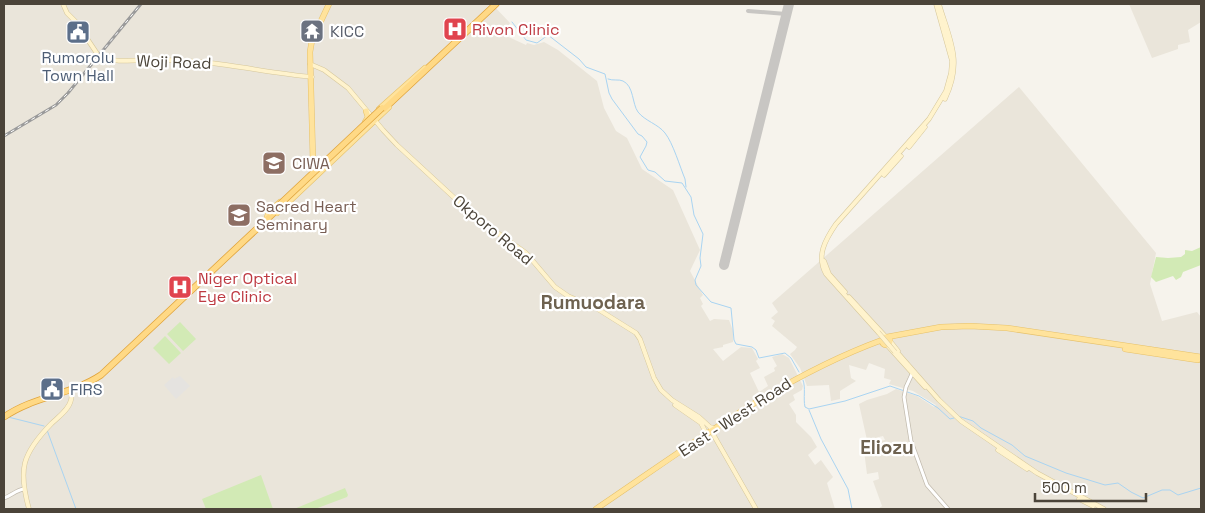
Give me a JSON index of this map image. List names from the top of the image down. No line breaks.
{"streets":{"main road":["Woji Road","Okporo Road","East - West Road"]},"crossings":[["Okporo Road","East - West Road"]],"districts":["Rumuodara","Eliozu"],"places":{"hospital":["Rivon Clinic","Niger Optical Eye Clinic"],"temple":["KICC"],"public building":["Rumorolu Town Hall","FIRS"],"school or university":["CIWA","Sacred Heart Seminary"]},"scale_bar":"500 m"}
